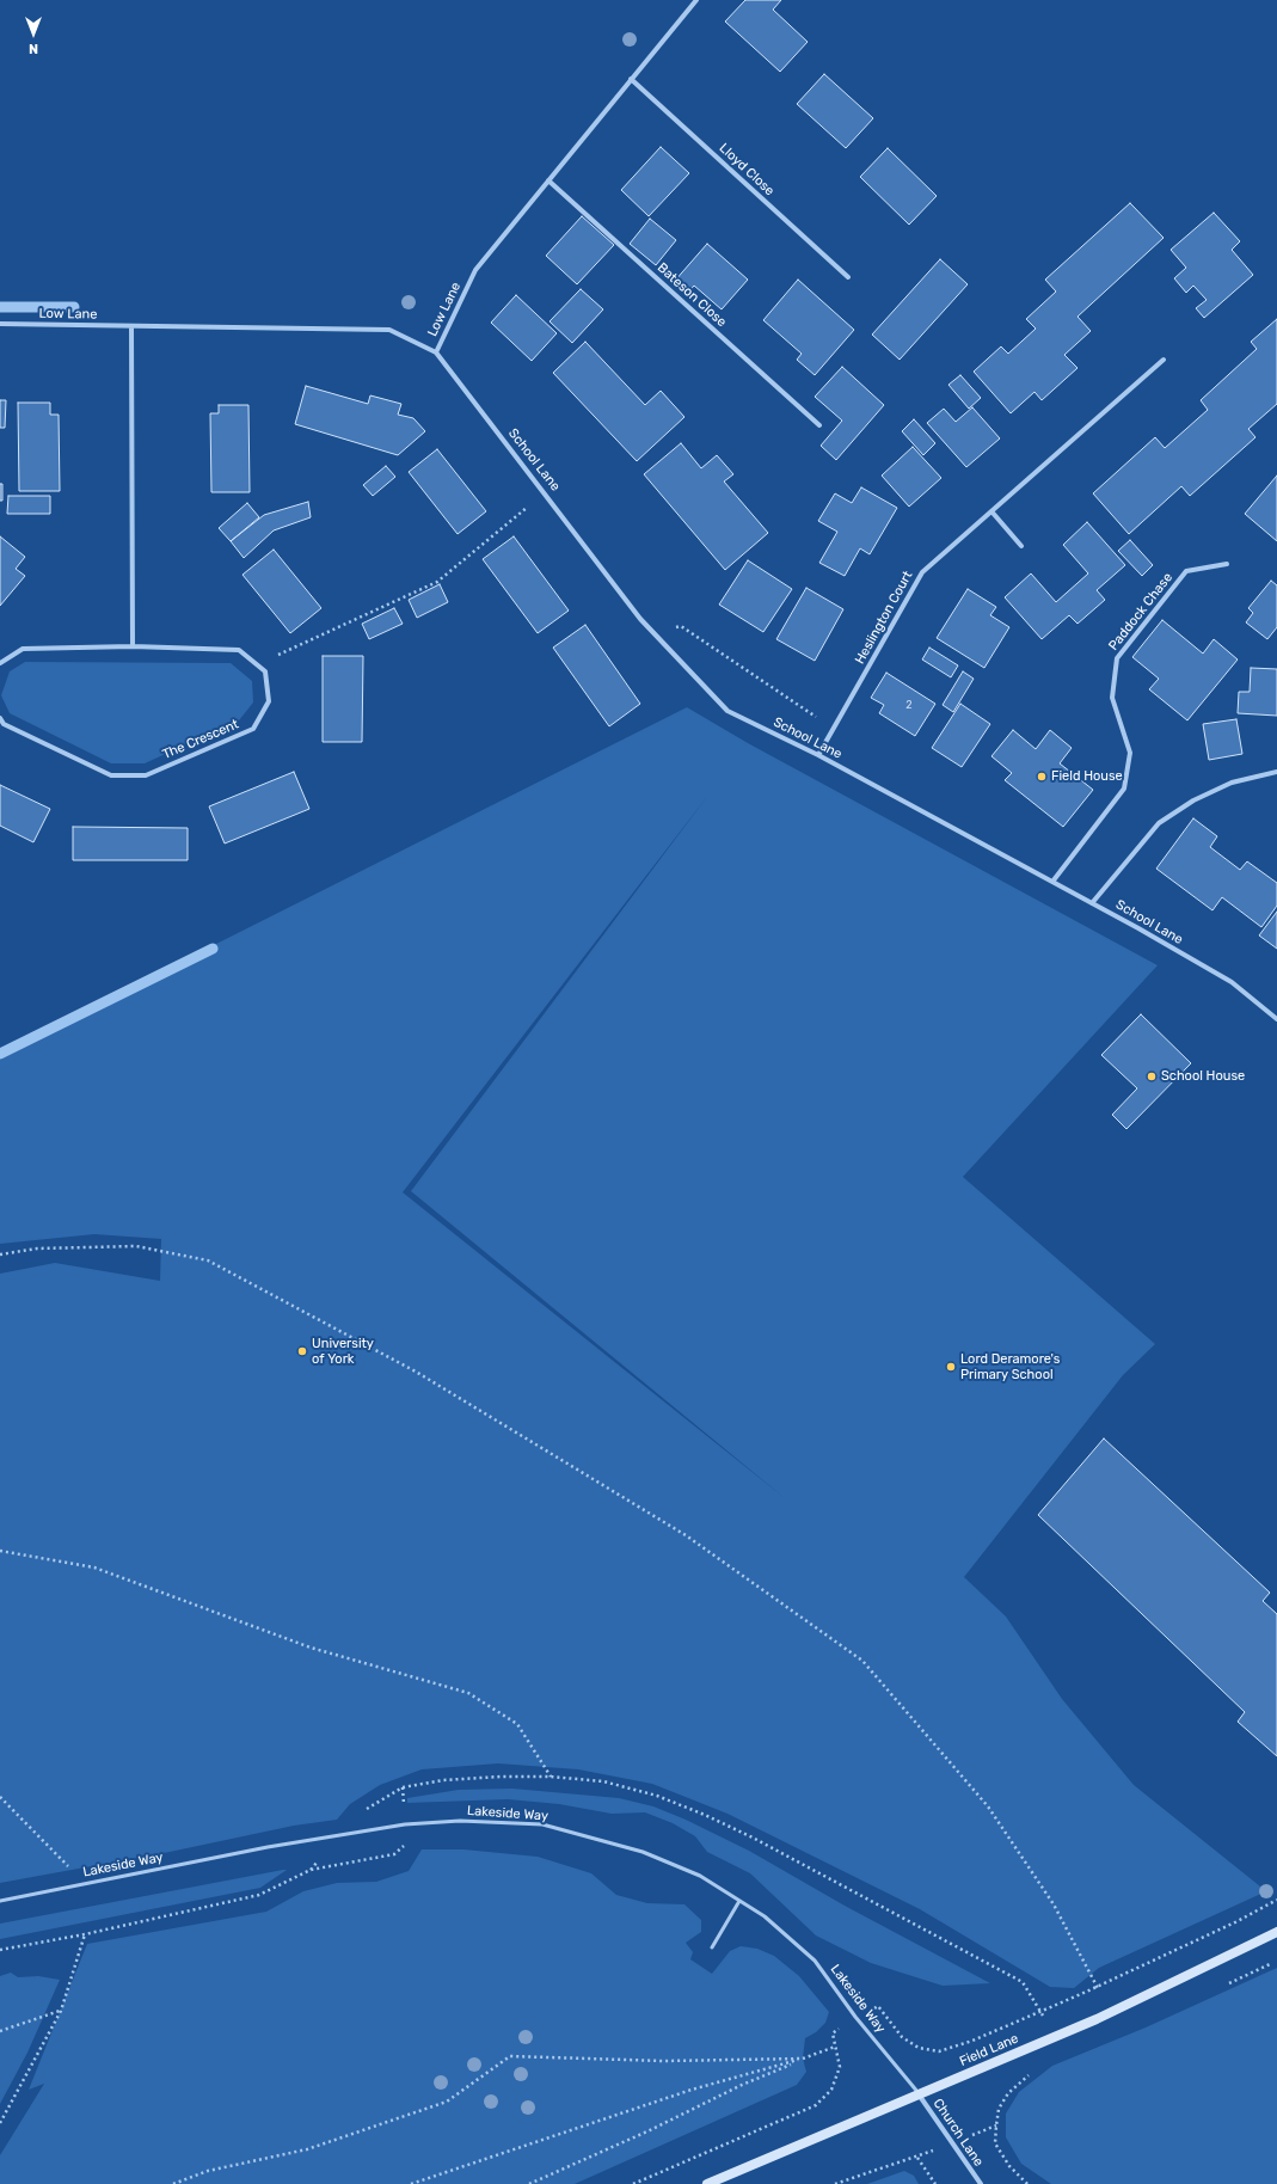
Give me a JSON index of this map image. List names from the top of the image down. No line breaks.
{"streets":{"street":["Lloyd Close","Bateson Close","Low Lane","School Lane","Paddock Chase","Heslington Court","The Crescent","Field Lane","Church Lane"],"lane":["Lakeside Way"]},"crossings":[["Lloyd Close","Low Lane"],["Bateson Close","Low Lane"],["Low Lane","School Lane"],["School Lane","Paddock Chase"],["School Lane","Heslington Court"],["Lakeside Way","Field Lane"],["Lakeside Way","Church Lane"],["Field Lane","Church Lane"]],"places":["Field House","School House","University of York","Lord Deramore's Primary School"],"house_numbers":["2"],"north":"bottom"}
